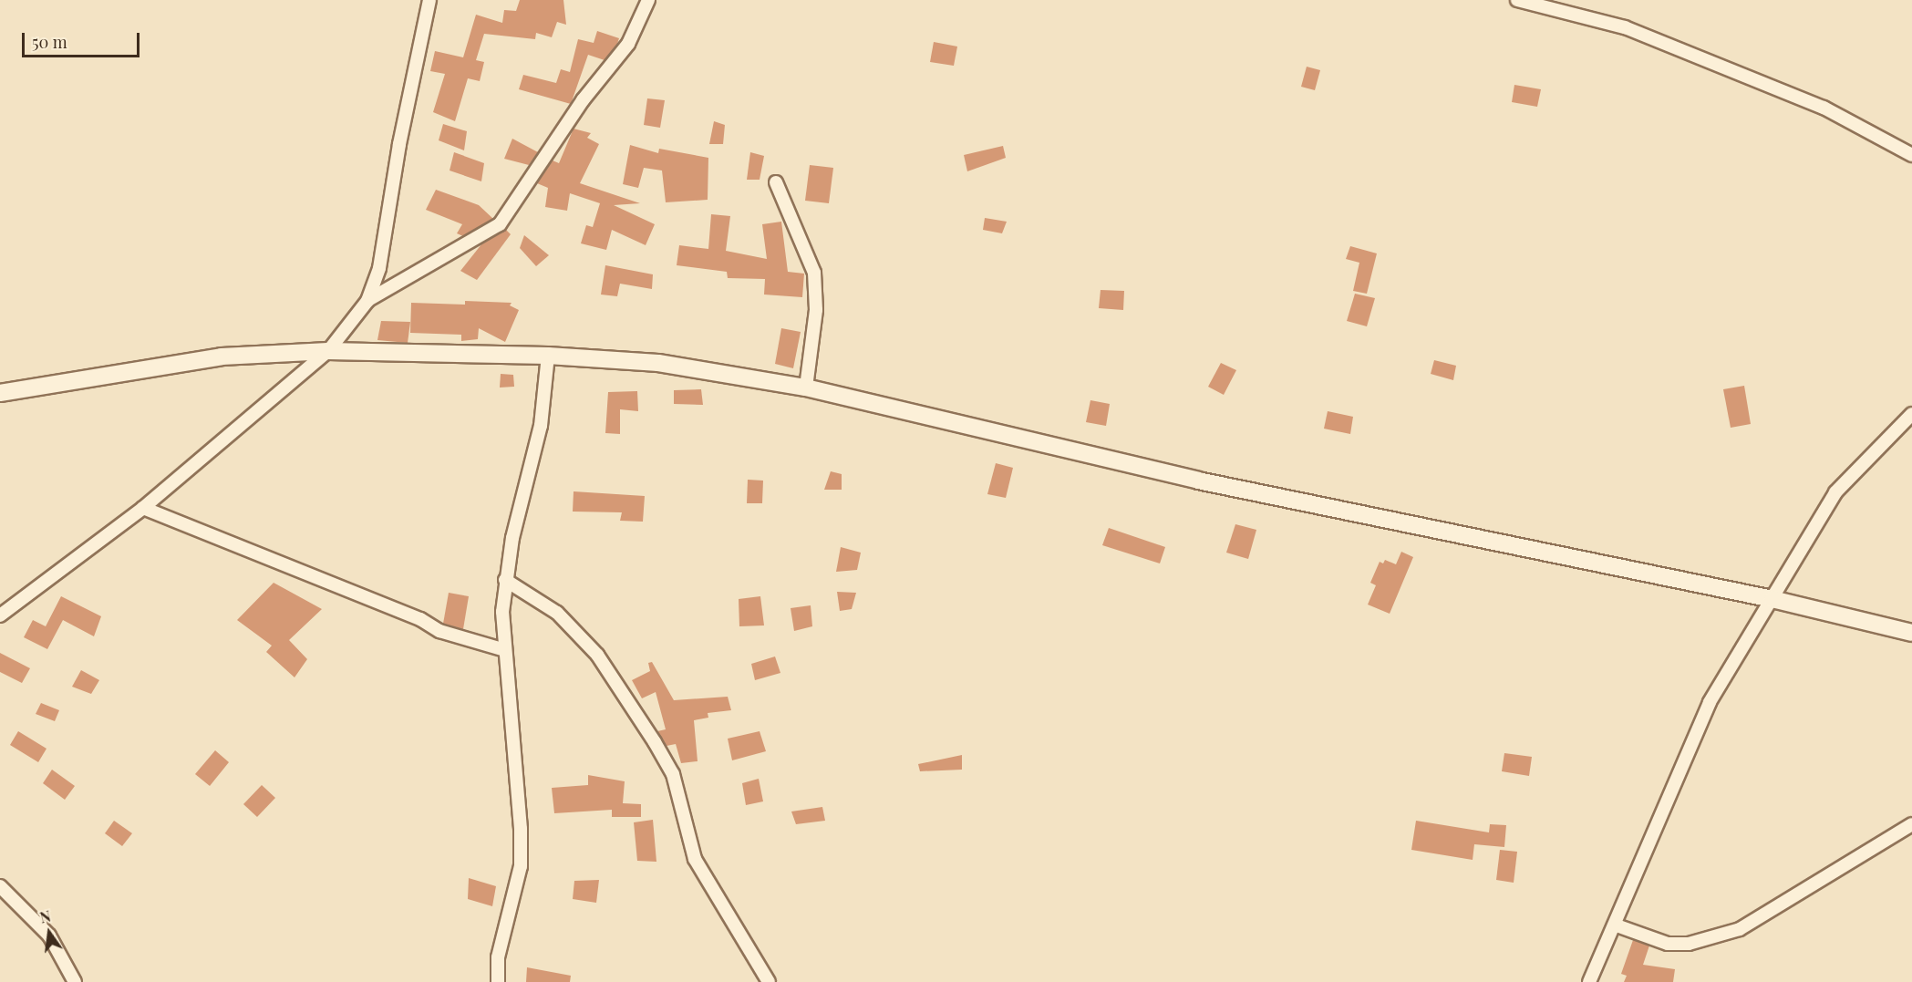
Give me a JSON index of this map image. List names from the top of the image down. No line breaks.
{"scale_bar":"50 m","north":"top"}
